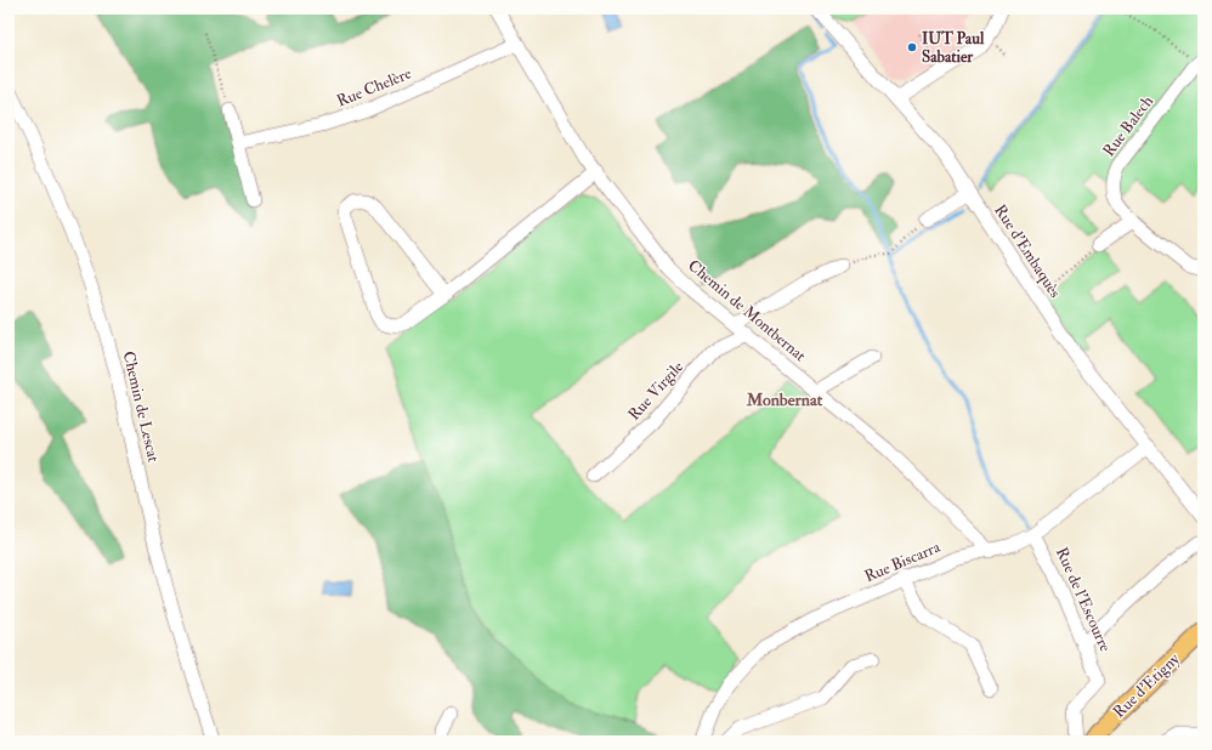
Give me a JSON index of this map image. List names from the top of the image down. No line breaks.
{"streets":{"main road":["Rue d'Etigny"],"street":["Rue Chelère","Rue Balech","Rue d'Embaquès","Chemin de Montbernat","Rue Virgile","Chemin de Lescat","Rue Biscarra","Rue de l'Escourre"]},"crossings":[["Rue Chelère","Chemin de Montbernat"],["Rue d'Embaquès","Rue Biscarra"],["Chemin de Montbernat","Rue Virgile"],["Chemin de Montbernat","Rue Biscarra"],["Rue Biscarra","Rue de l'Escourre"]],"districts":["Monbernat"],"places":["IUT Paul Sabatier"]}
